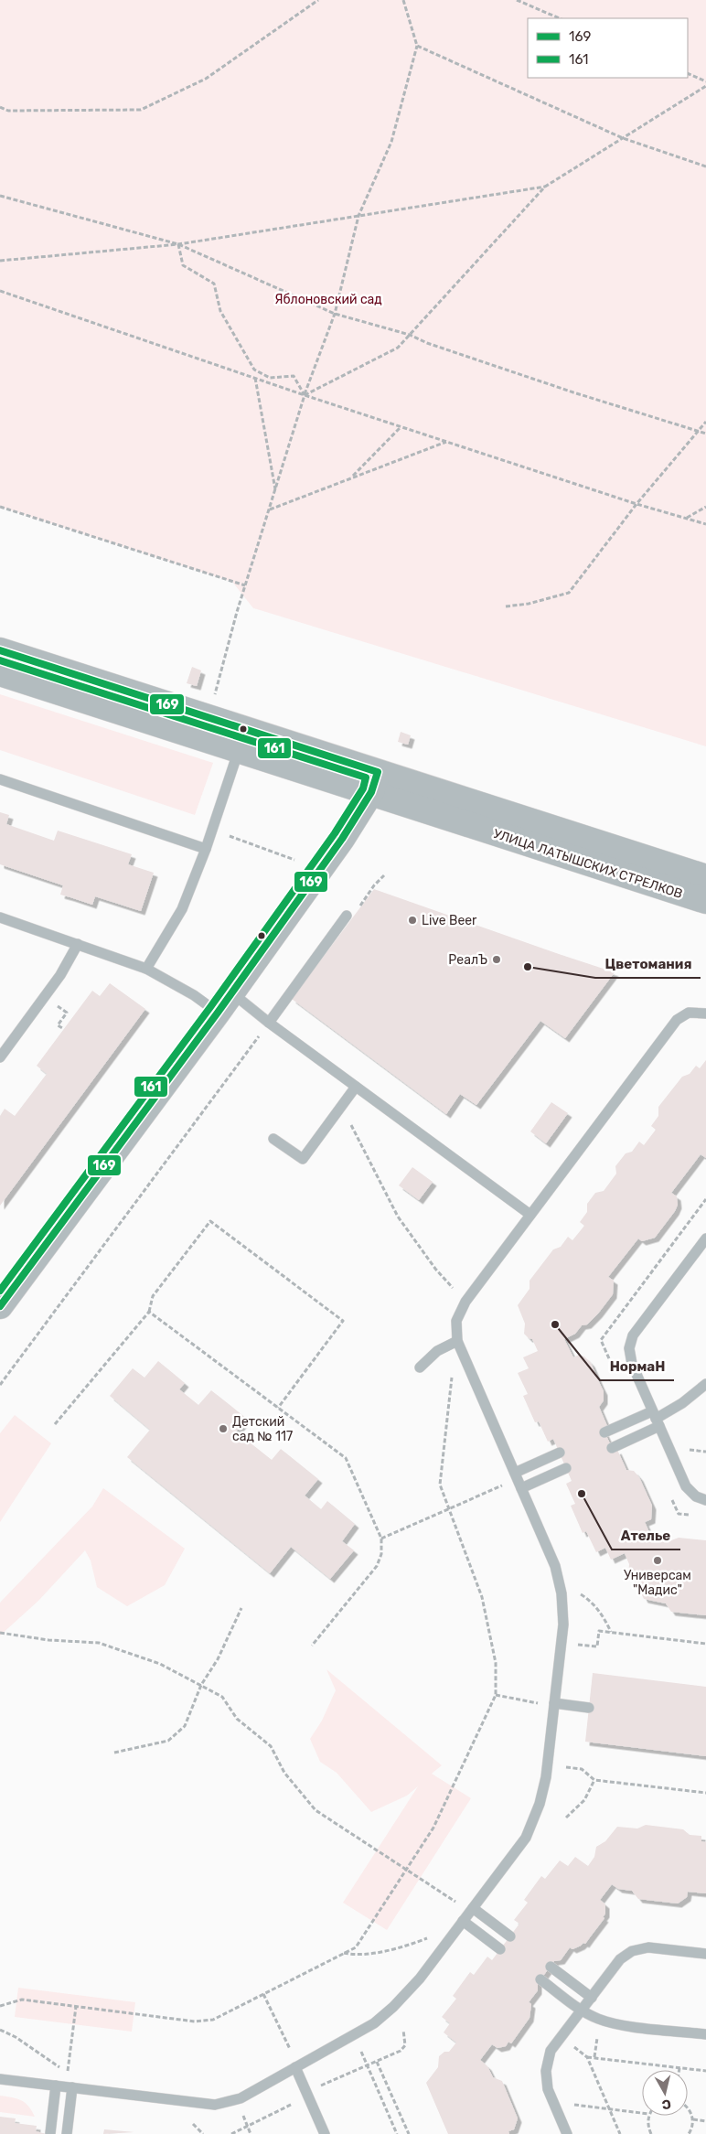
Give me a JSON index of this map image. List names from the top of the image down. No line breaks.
{"streets":{"street":["УЛИЦА ЛАТЫШСКИХ СТРЕЛКОВ"]},"parks":["Яблоновский сад"],"places":["Live Beer","РеалЪ","Цветомания","НормаН","Детский сад № 117","Ателье","Универсам \"Мадис\""],"lines":["transit line 169","transit line 161"],"legend":["169","161"],"north":"bottom"}
